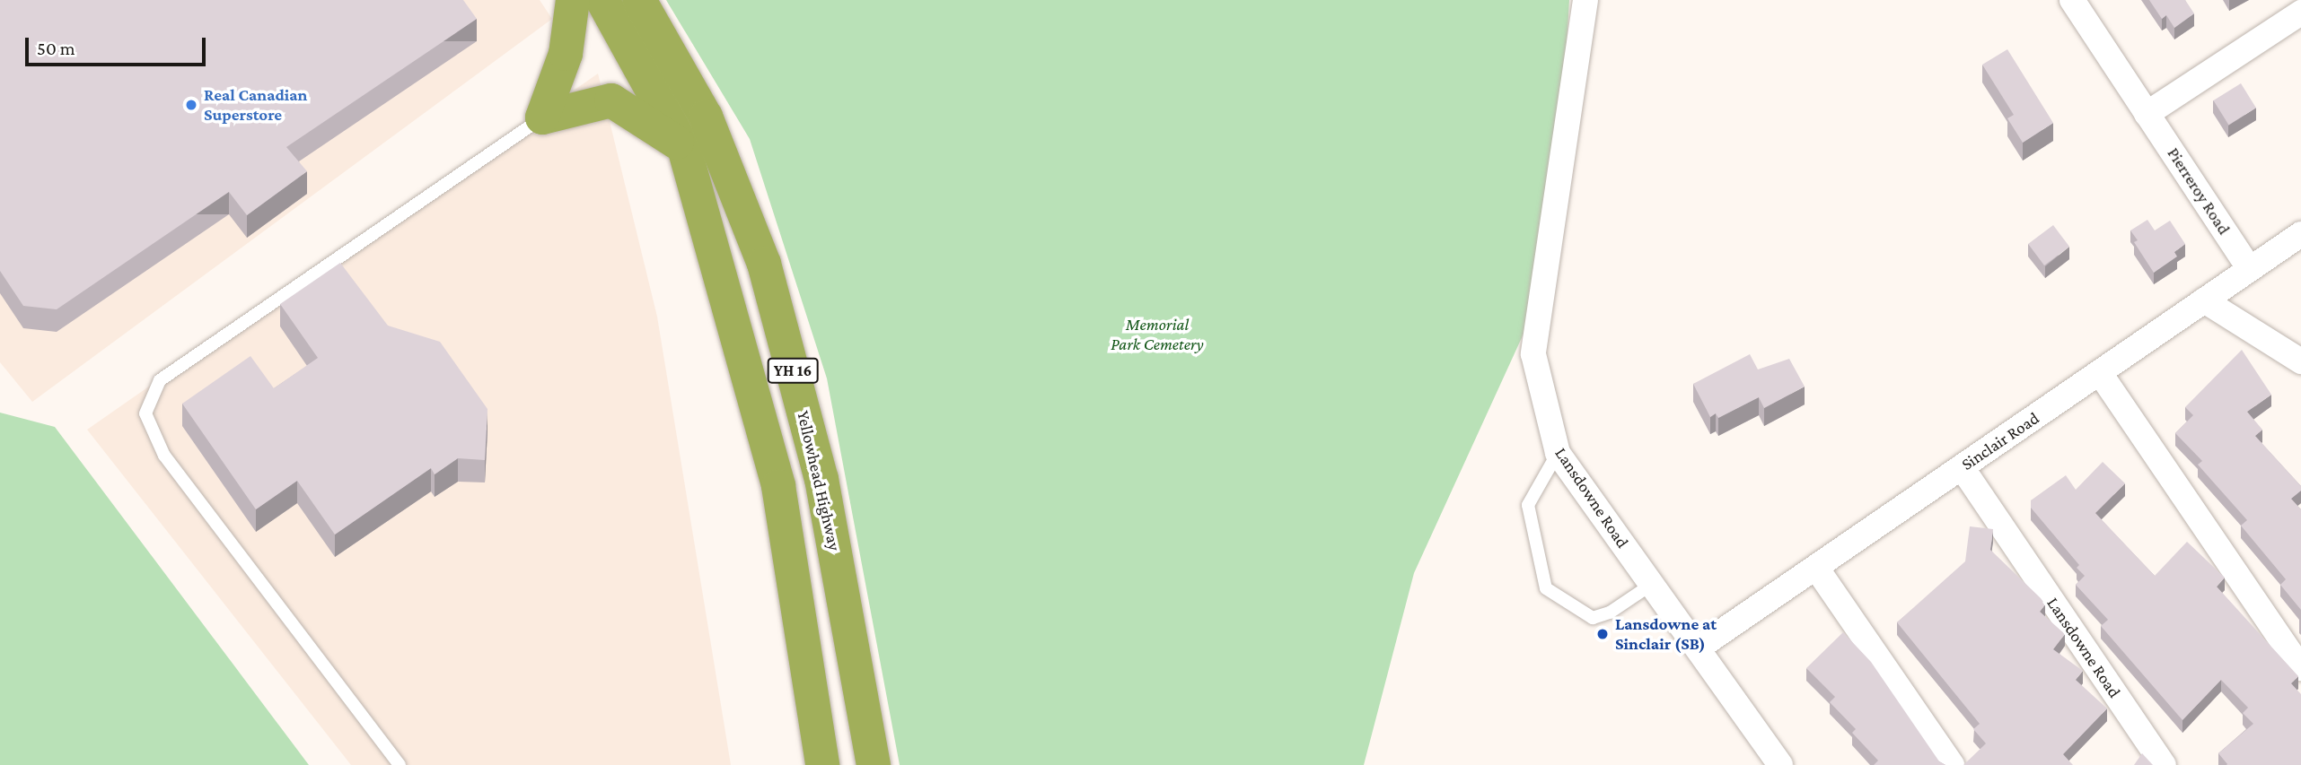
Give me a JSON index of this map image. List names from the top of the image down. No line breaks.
{"streets":{"highway":["YH 16","Yellowhead Highway"],"street":["Pierreroy Road","Sinclair Road","Lansdowne Road"]},"crossings":[["Pierreroy Road","Sinclair Road"],["Sinclair Road","Lansdowne Road"]],"parks":["Memorial Park Cemetery"],"places":["Real Canadian Superstore","Lansdowne at Sinclair (SB)"],"scale_bar":"50 m"}
